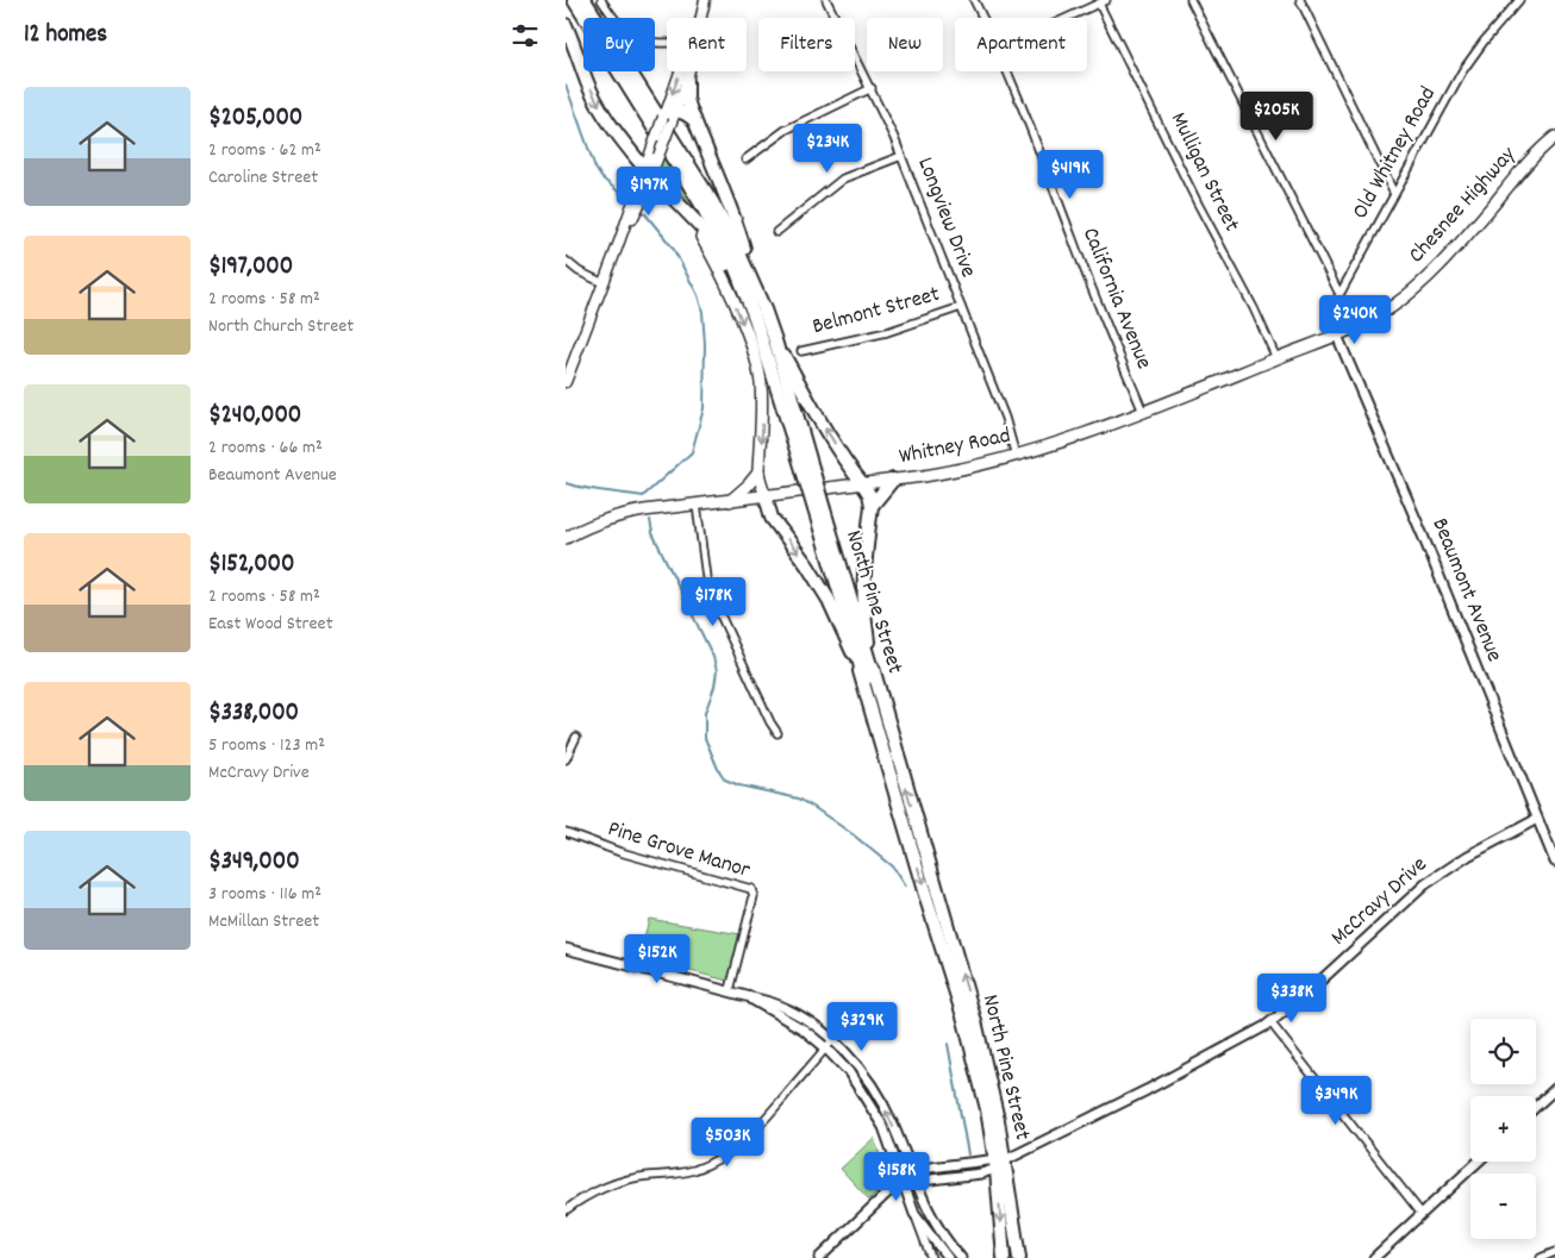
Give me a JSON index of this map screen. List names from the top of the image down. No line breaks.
{"streets":{"highway":["North Pine Street"],"main road":["Chesnee Highway","Whitney Road"],"street":["Old Whitney Road","Mulligan Street","Longview Drive","California Avenue","Belmont Street","Beaumont Avenue","Pine Grove Manor","McCravy Drive"]},"crossings":[["Old Whitney Road","Chesnee Highway"],["Old Whitney Road","Whitney Road"],["Old Whitney Road","Beaumont Avenue"],["Mulligan Street","Whitney Road"],["Chesnee Highway","Whitney Road"],["Chesnee Highway","Beaumont Avenue"],["Longview Drive","Belmont Street"],["Longview Drive","Whitney Road"],["California Avenue","Whitney Road"],["Whitney Road","Beaumont Avenue"],["Beaumont Avenue","McCravy Drive"],["North Pine Street","McCravy Drive"]],"page":{"heading":"12 homes","chip":["Buy","Rent","Filters","New","Apartment"],"list":[{"name":"$205,000","note":"2 rooms · 62 m² · Caroline Street"},{"name":"$197,000","note":"2 rooms · 58 m² · North Church Street"},{"name":"$240,000","note":"2 rooms · 66 m² · Beaumont Avenue"},{"name":"$152,000","note":"2 rooms · 58 m² · East Wood Street"},{"name":"$338,000","note":"5 rooms · 123 m² · McCravy Drive"},{"name":"$349,000","note":"3 rooms · 116 m² · McMillan Street"}],"price":["$205K","$234K","$419K","$197K","$240K","$178K","$152K","$338K","$329K","$349K","$503K","$158K"],"map_buttons":["+","−"]}}
